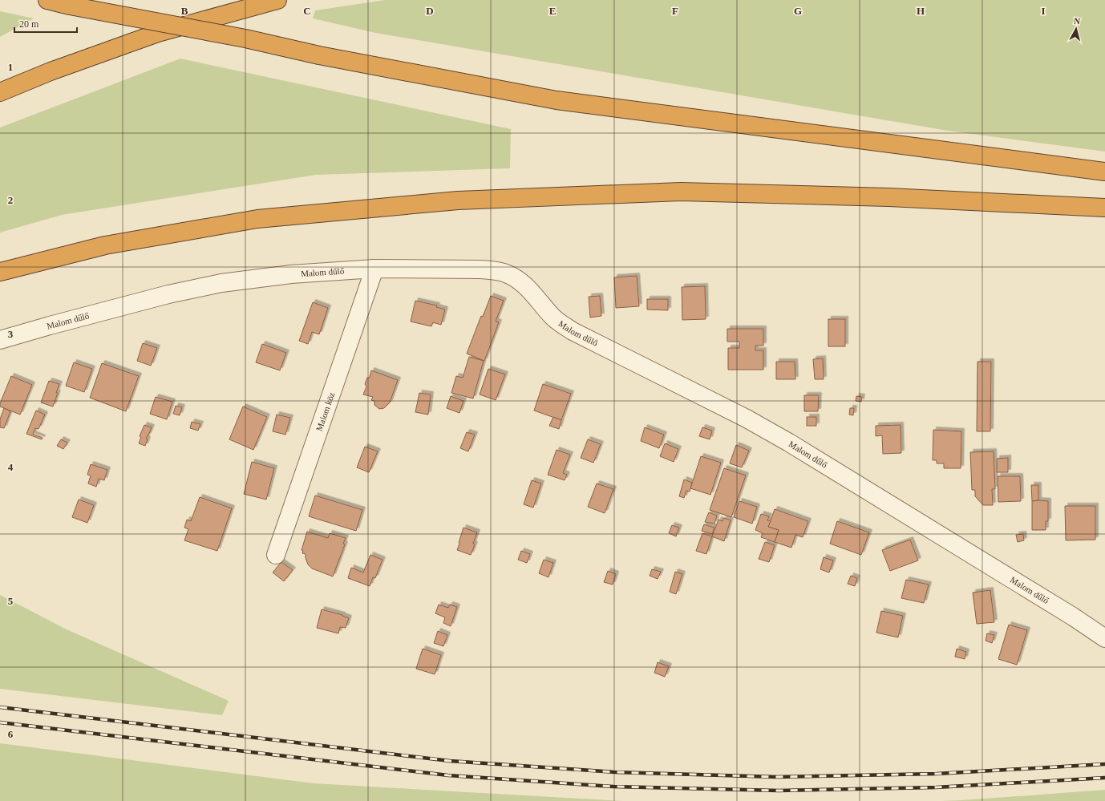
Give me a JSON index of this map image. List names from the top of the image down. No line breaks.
{"streets":{"street":["Malom dűlő","Malom köz"]},"crossings":[["Malom dűlő","Malom köz"]],"scale_bar":"20 m","north":"top","grid":{"columns":["B","C","D","E","F","G","H","I"],"rows":["1","2","3","4","5","6"]}}
